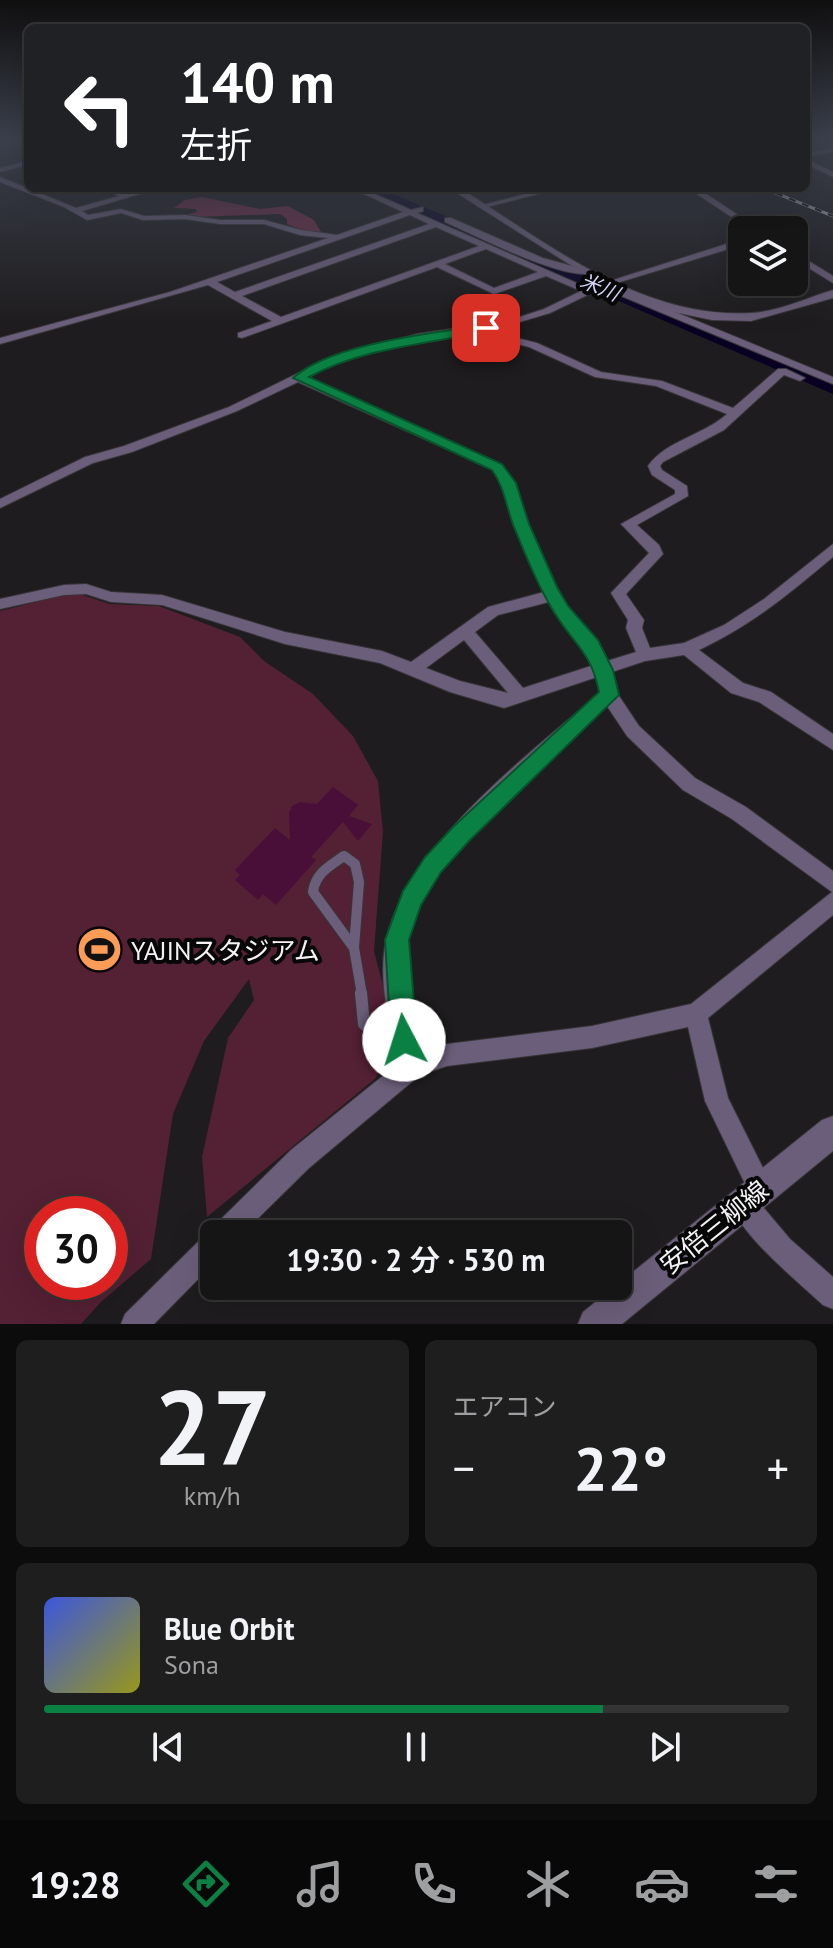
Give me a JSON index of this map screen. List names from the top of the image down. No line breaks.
{"streets":{"street":["安倍三柳線"]},"water":["米川"],"places":{"sports":["YAJINスタジアム"]},"page":{"turn":["140 m","左折"],"limit":"30","trip":"19:30 · 2 分 · 530 m","tile":[["27","km/h"],"エアコン"],"heat":["−","22°","+"],"song":["Blue Orbit","Sona"],"tabs":"19:28"}}
